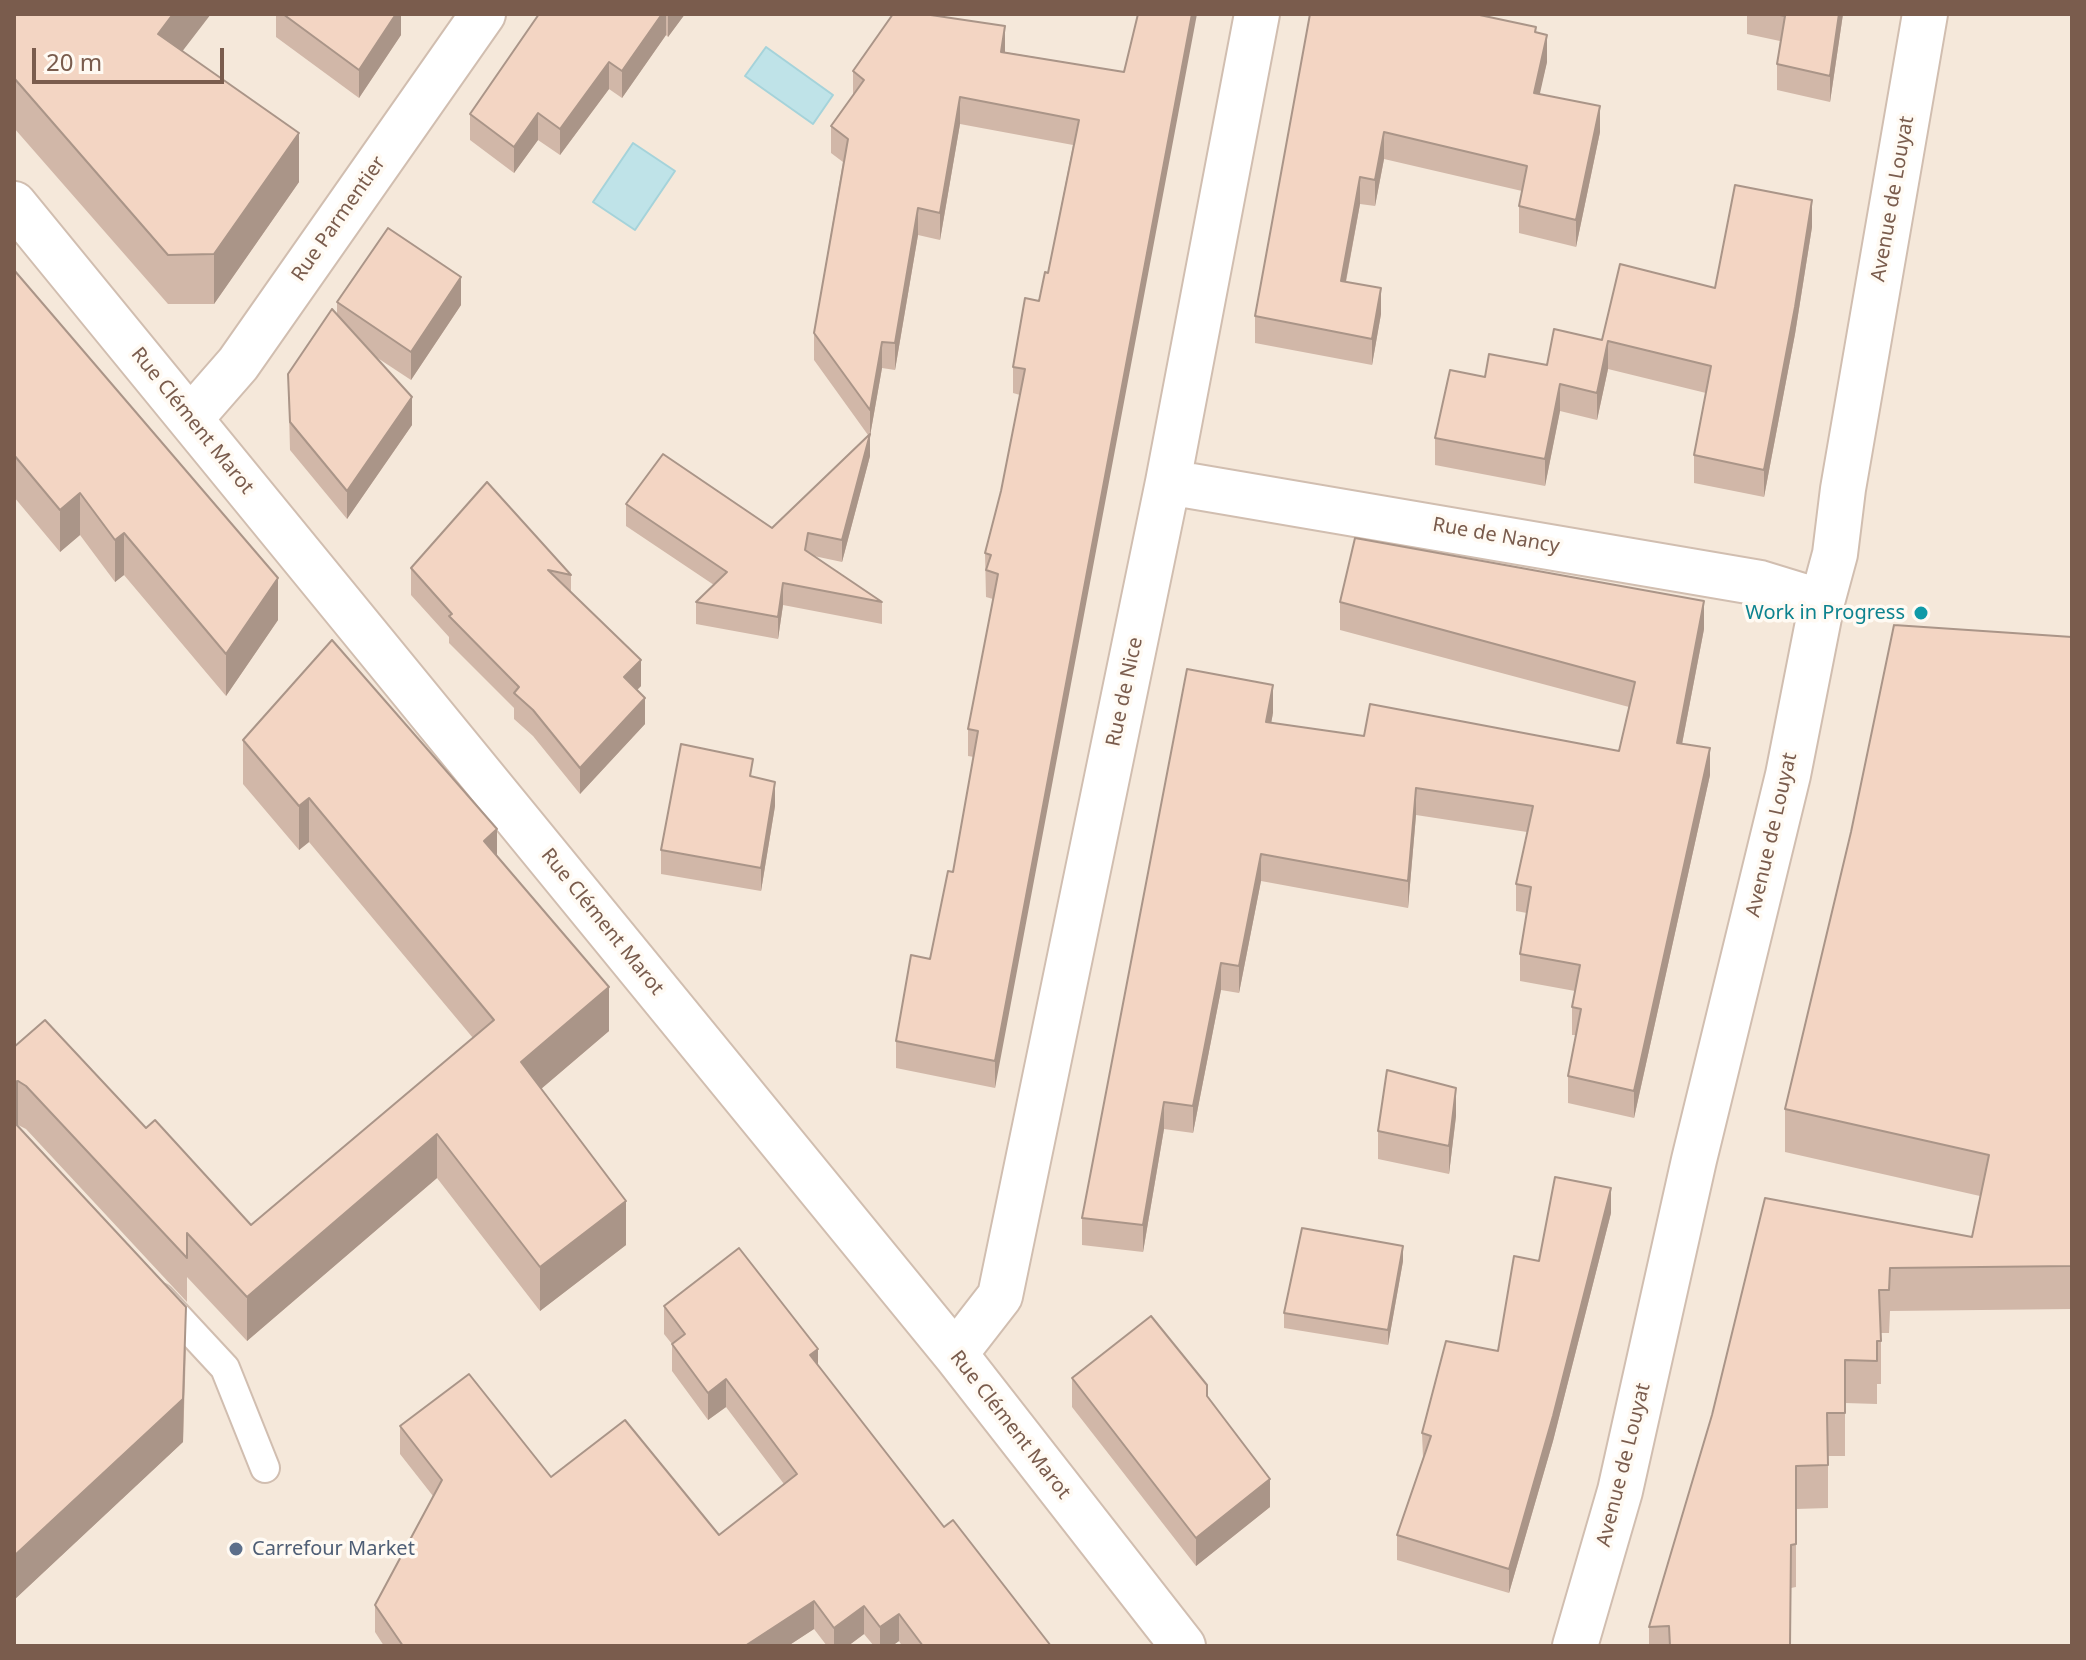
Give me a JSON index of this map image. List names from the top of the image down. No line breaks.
{"streets":{"street":["Avenue de Louyat","Rue Parmentier","Rue Clément Marot","Rue de Nancy","Rue de Nice"]},"crossings":[["Avenue de Louyat","Rue de Nancy"],["Rue Parmentier","Rue Clément Marot"],["Rue Clément Marot","Rue de Nice"],["Rue de Nancy","Rue de Nice"]],"places":["Work in Progress","Carrefour Market"],"scale_bar":"20 m"}
